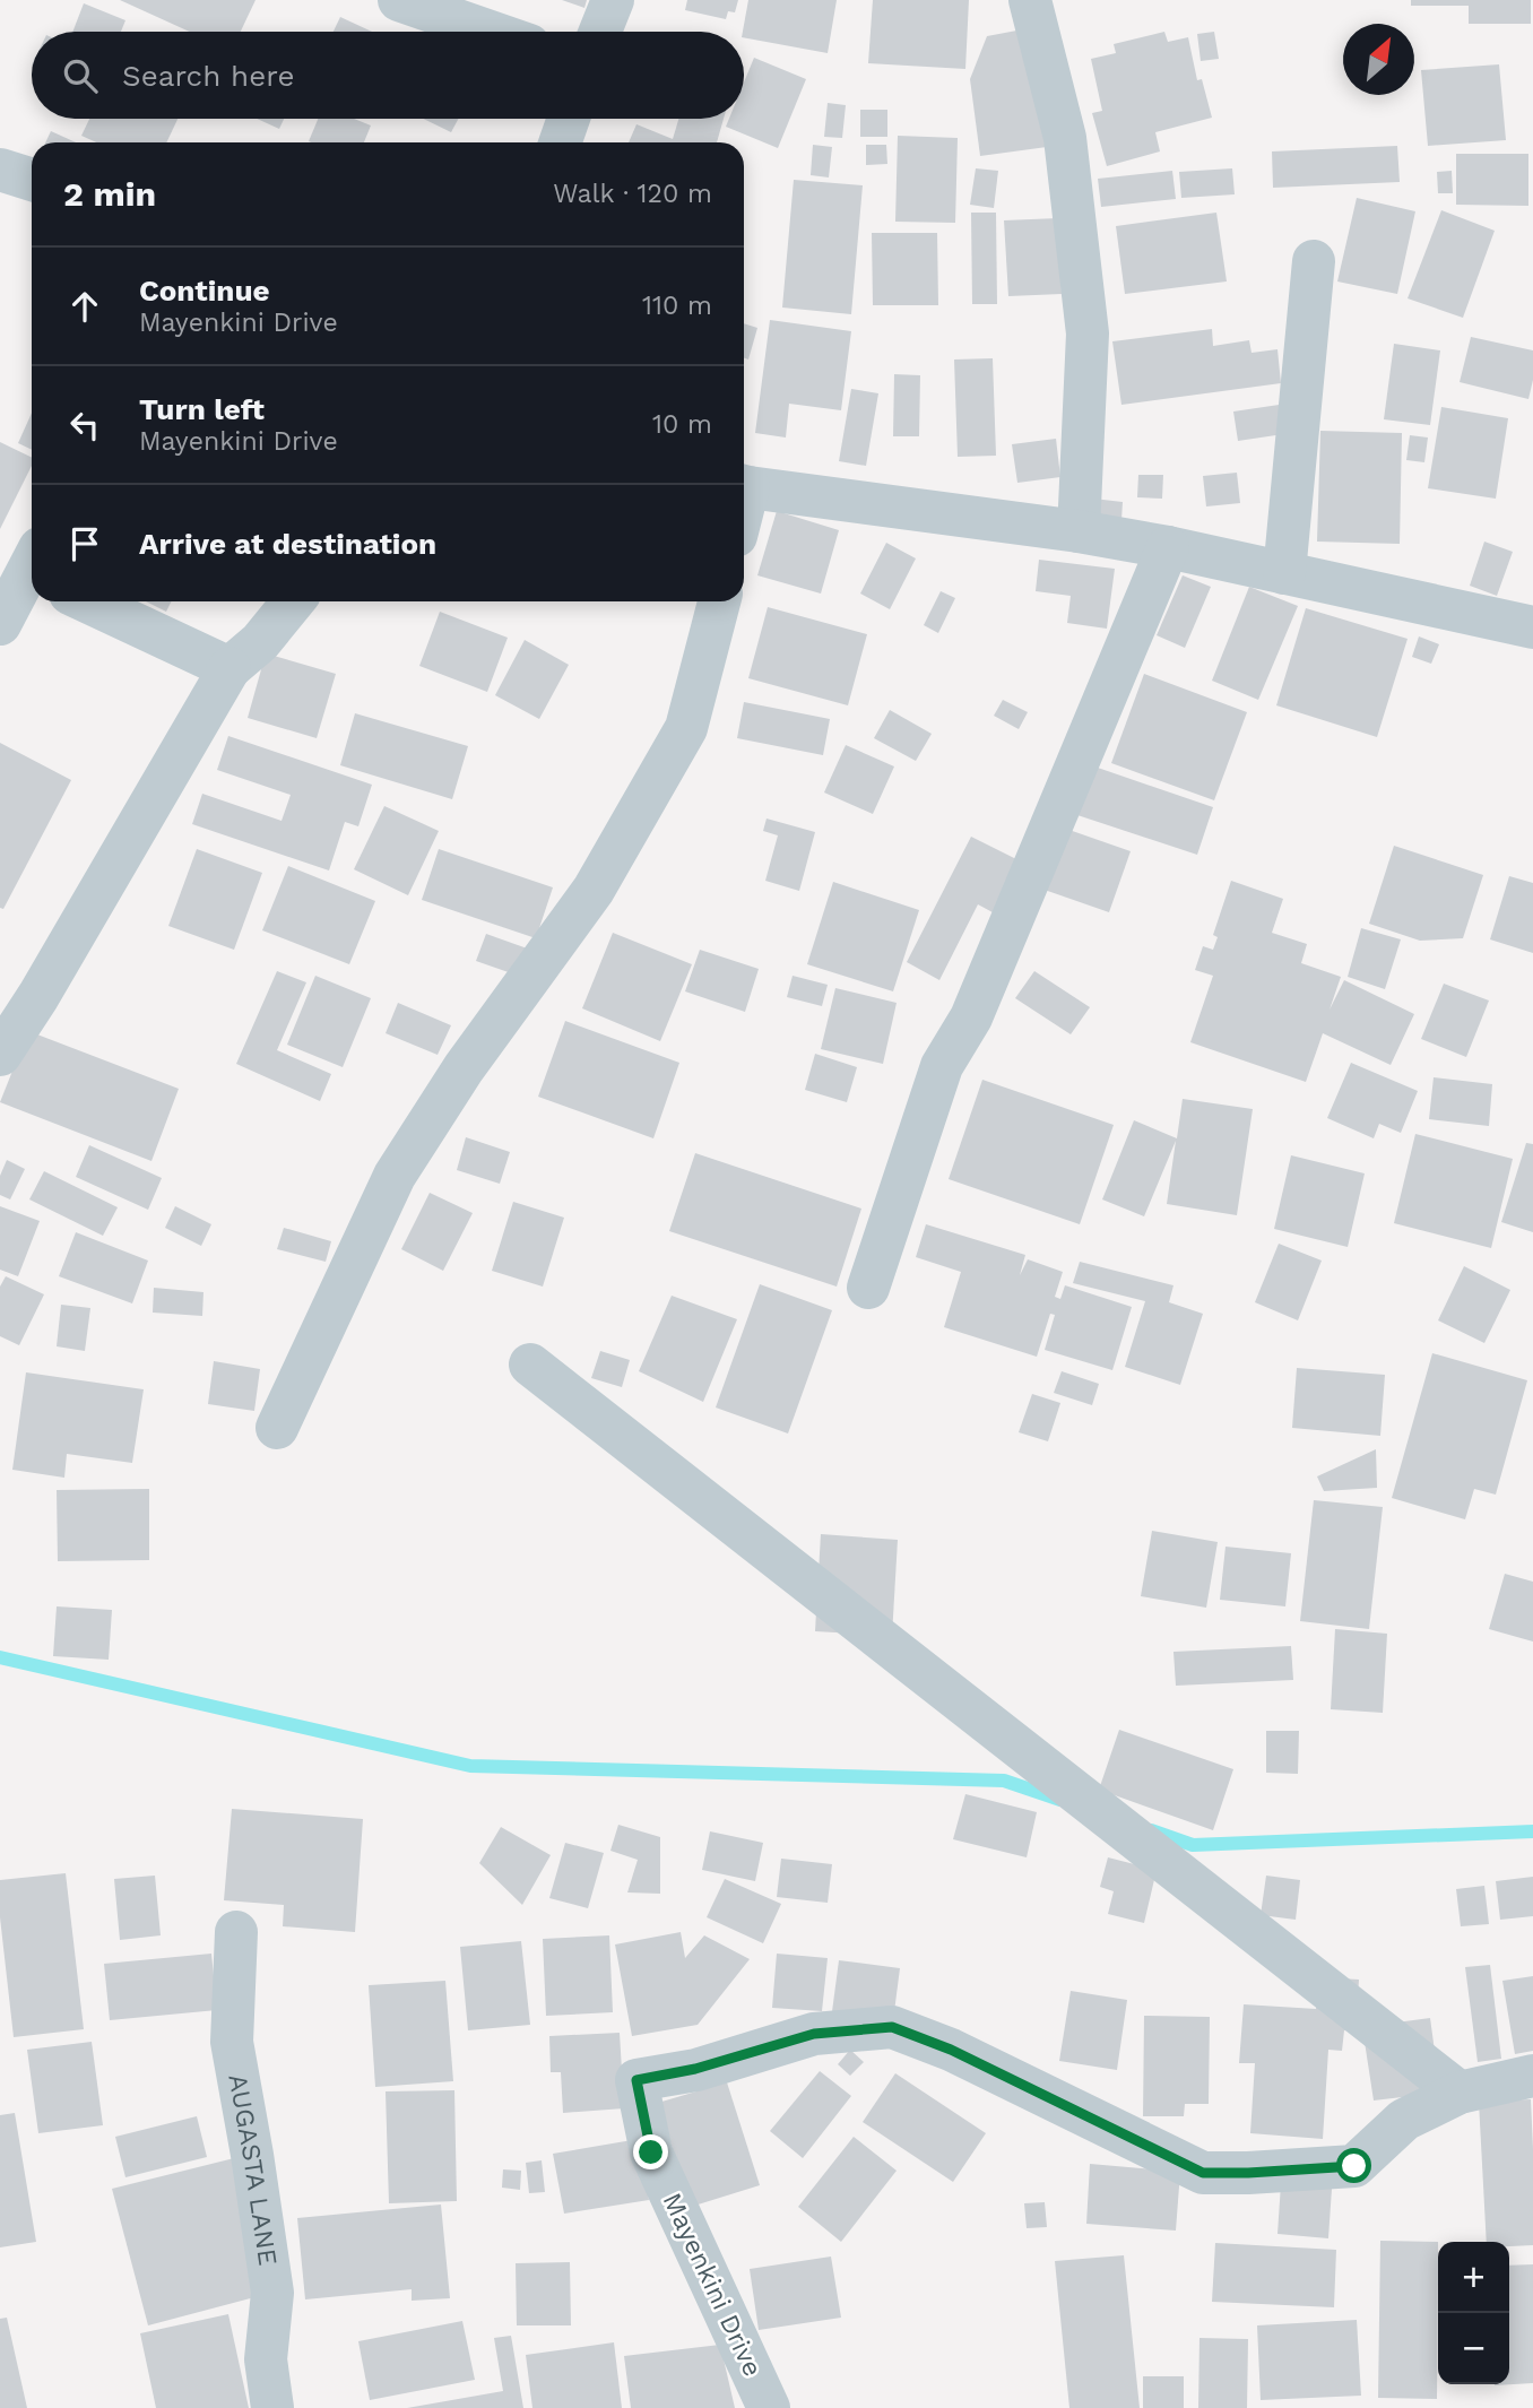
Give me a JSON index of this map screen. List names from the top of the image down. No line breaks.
{"streets":{"street":["AUGASTA LANE","Mayenkini Drive"]},"north":"top right","page":{"search":"Search here","heading":["2 min","Walk · 120 m"],"list":[["Continue","Mayenkini Drive","110 m"],["Turn left","Mayenkini Drive","10 m"],"Arrive at destination"],"map_buttons":["+","−"]}}
